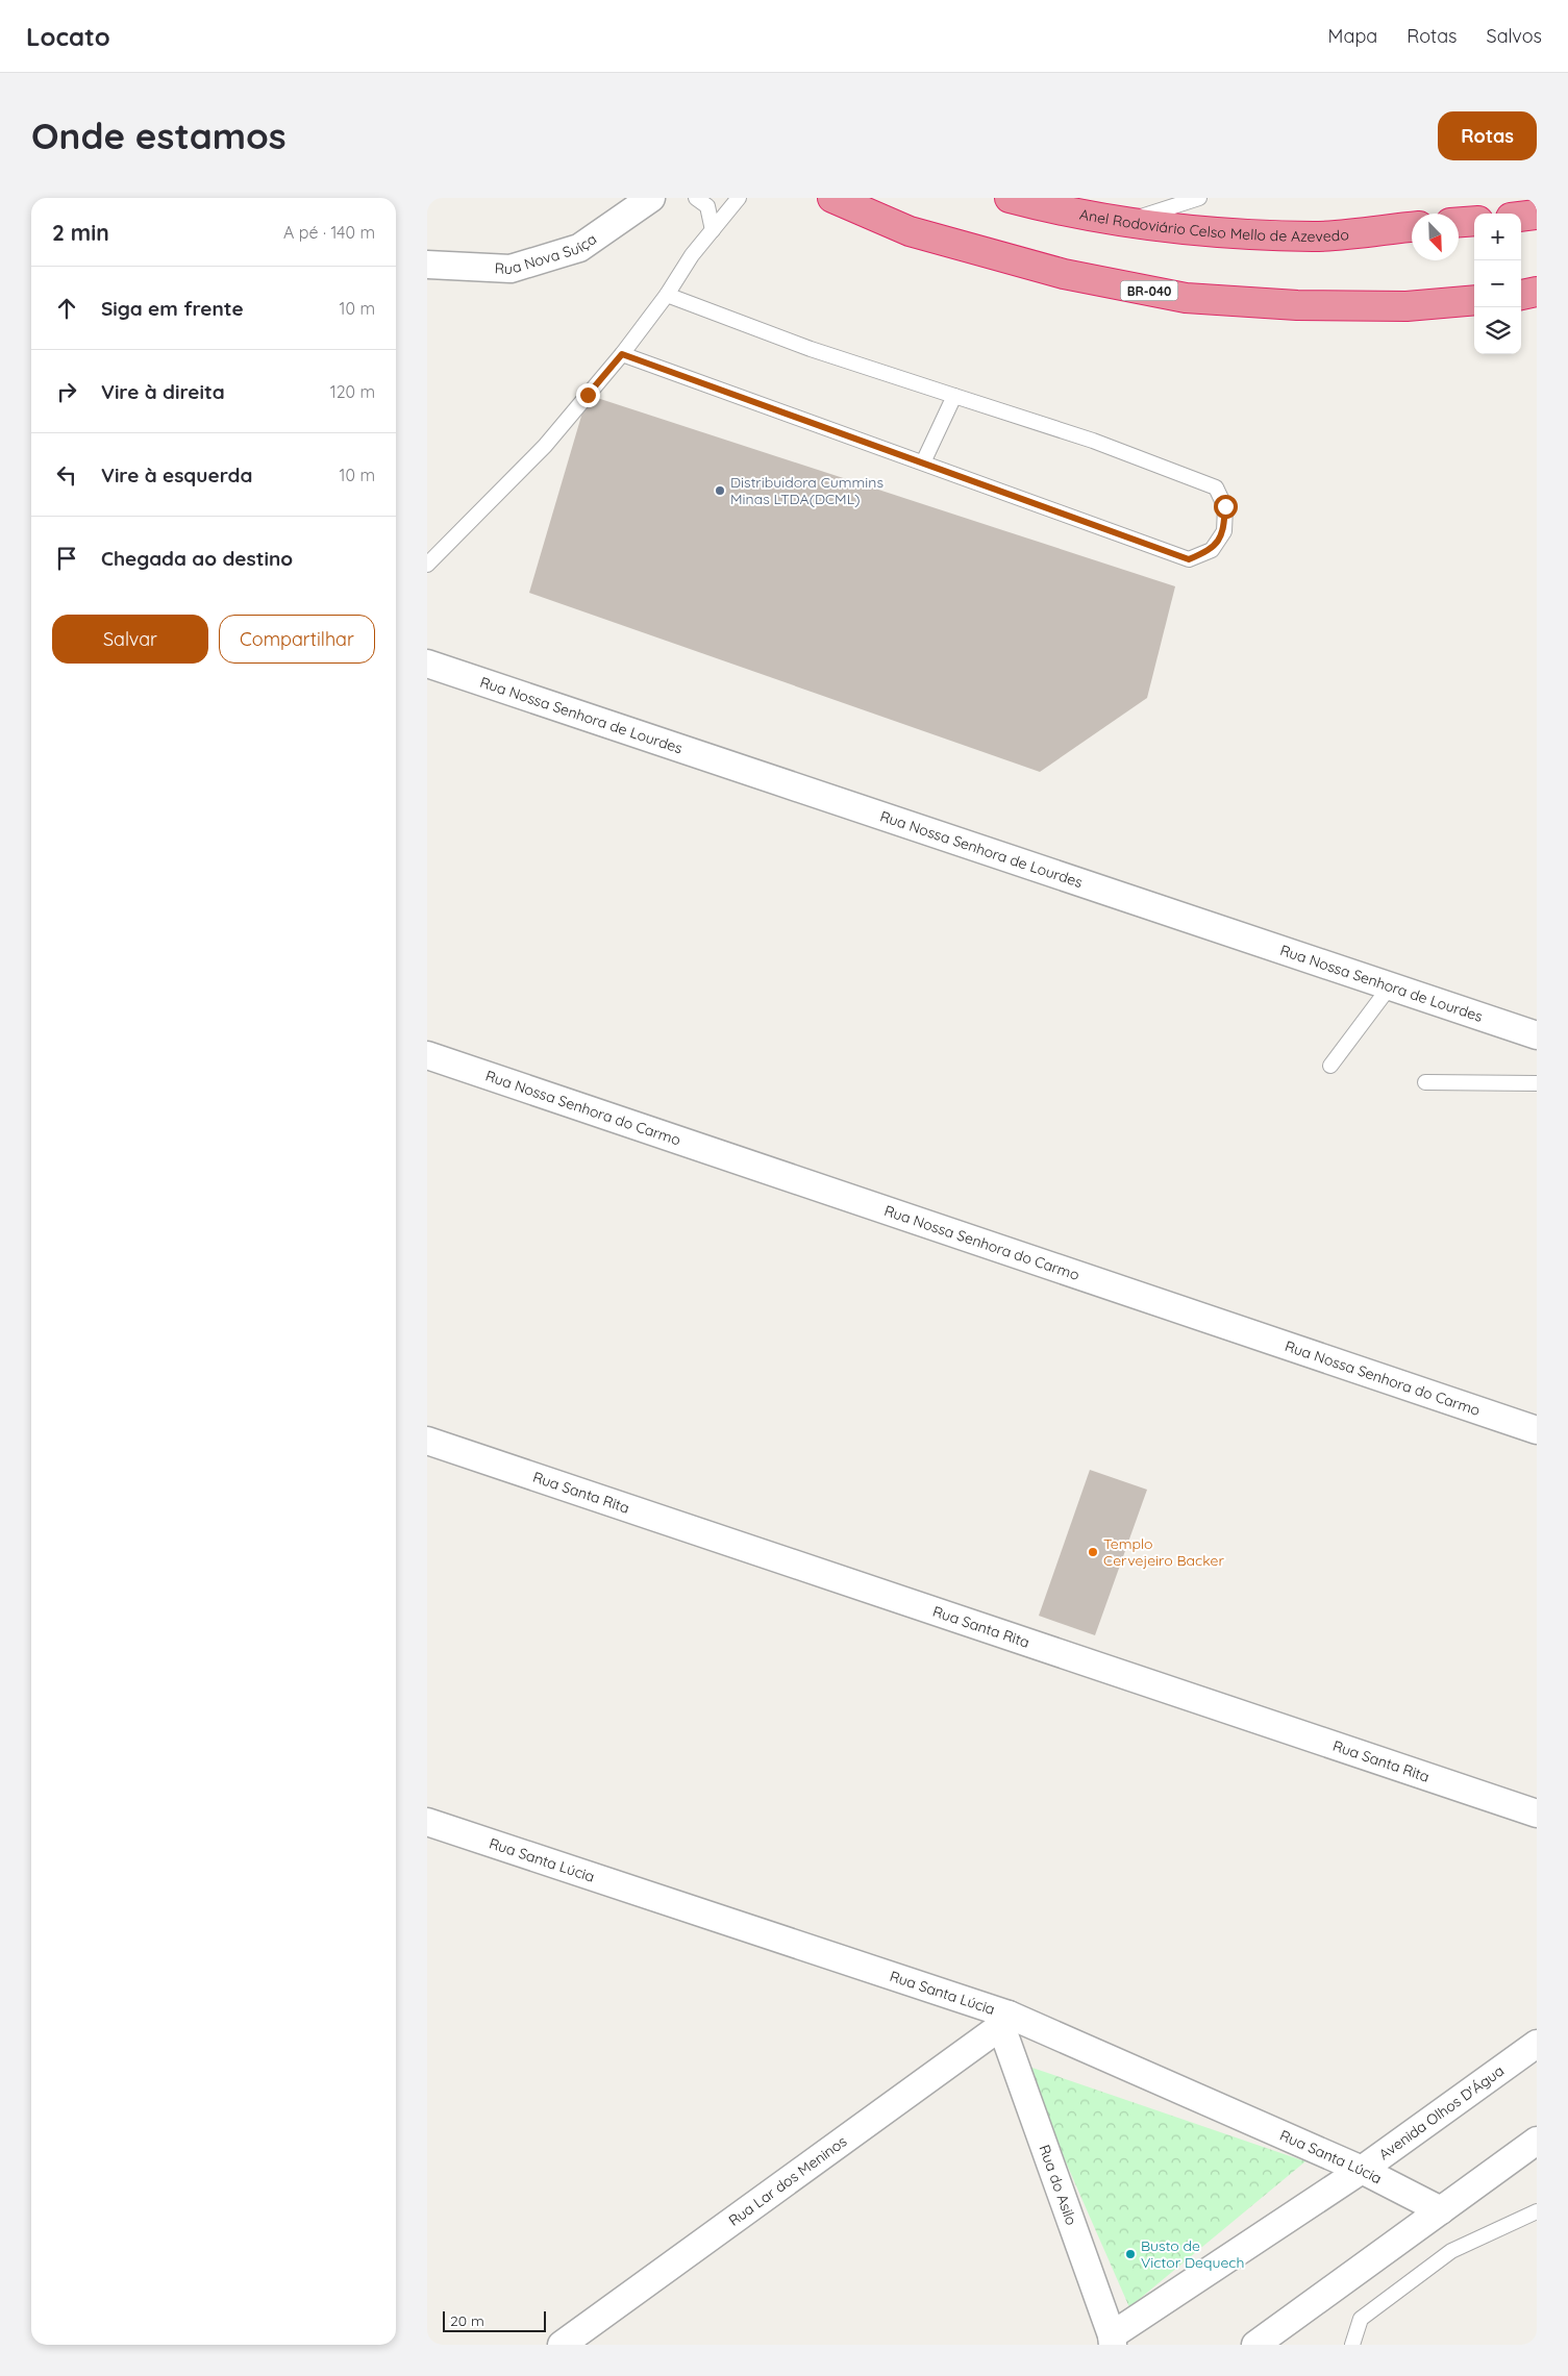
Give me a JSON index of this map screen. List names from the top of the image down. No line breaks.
{"streets":{"highway":["Anel Rodoviário Celso Mello de Azevedo","BR-040"],"street":["Rua Nova Suíça","Rua Nossa Senhora de Lourdes","Rua Nossa Senhora do Carmo","Rua Santa Rita","Rua Santa Lúcia","Avenida Olhos D'Água","Rua Lar dos Meninos","Rua do Asilo"]},"crossings":[["Rua Santa Lúcia","Avenida Olhos D'Água"],["Rua Santa Lúcia","Rua Lar dos Meninos"],["Rua Santa Lúcia","Rua do Asilo"],["Avenida Olhos D'Água","Rua do Asilo"],["Rua Lar dos Meninos","Rua do Asilo"]],"places":["Distribuidora Cummins Minas LTDA(DCML)","Templo Cervejeiro Backer","Busto de Victor Dequech"],"scale_bar":"20 m","north":"bottom right","page":{"header":"Locato","nav":["Mapa","Rotas","Salvos"],"buttons":["Rotas",["Salvar","Compartilhar"]],"title":"Onde estamos","heading":["2 min","A pé · 140 m"],"map_buttons":["+","−"],"list":[["Siga em frente","10 m"],["Vire à direita","120 m"],["Vire à esquerda","10 m"],"Chegada ao destino"],"scale":"20 m"}}
